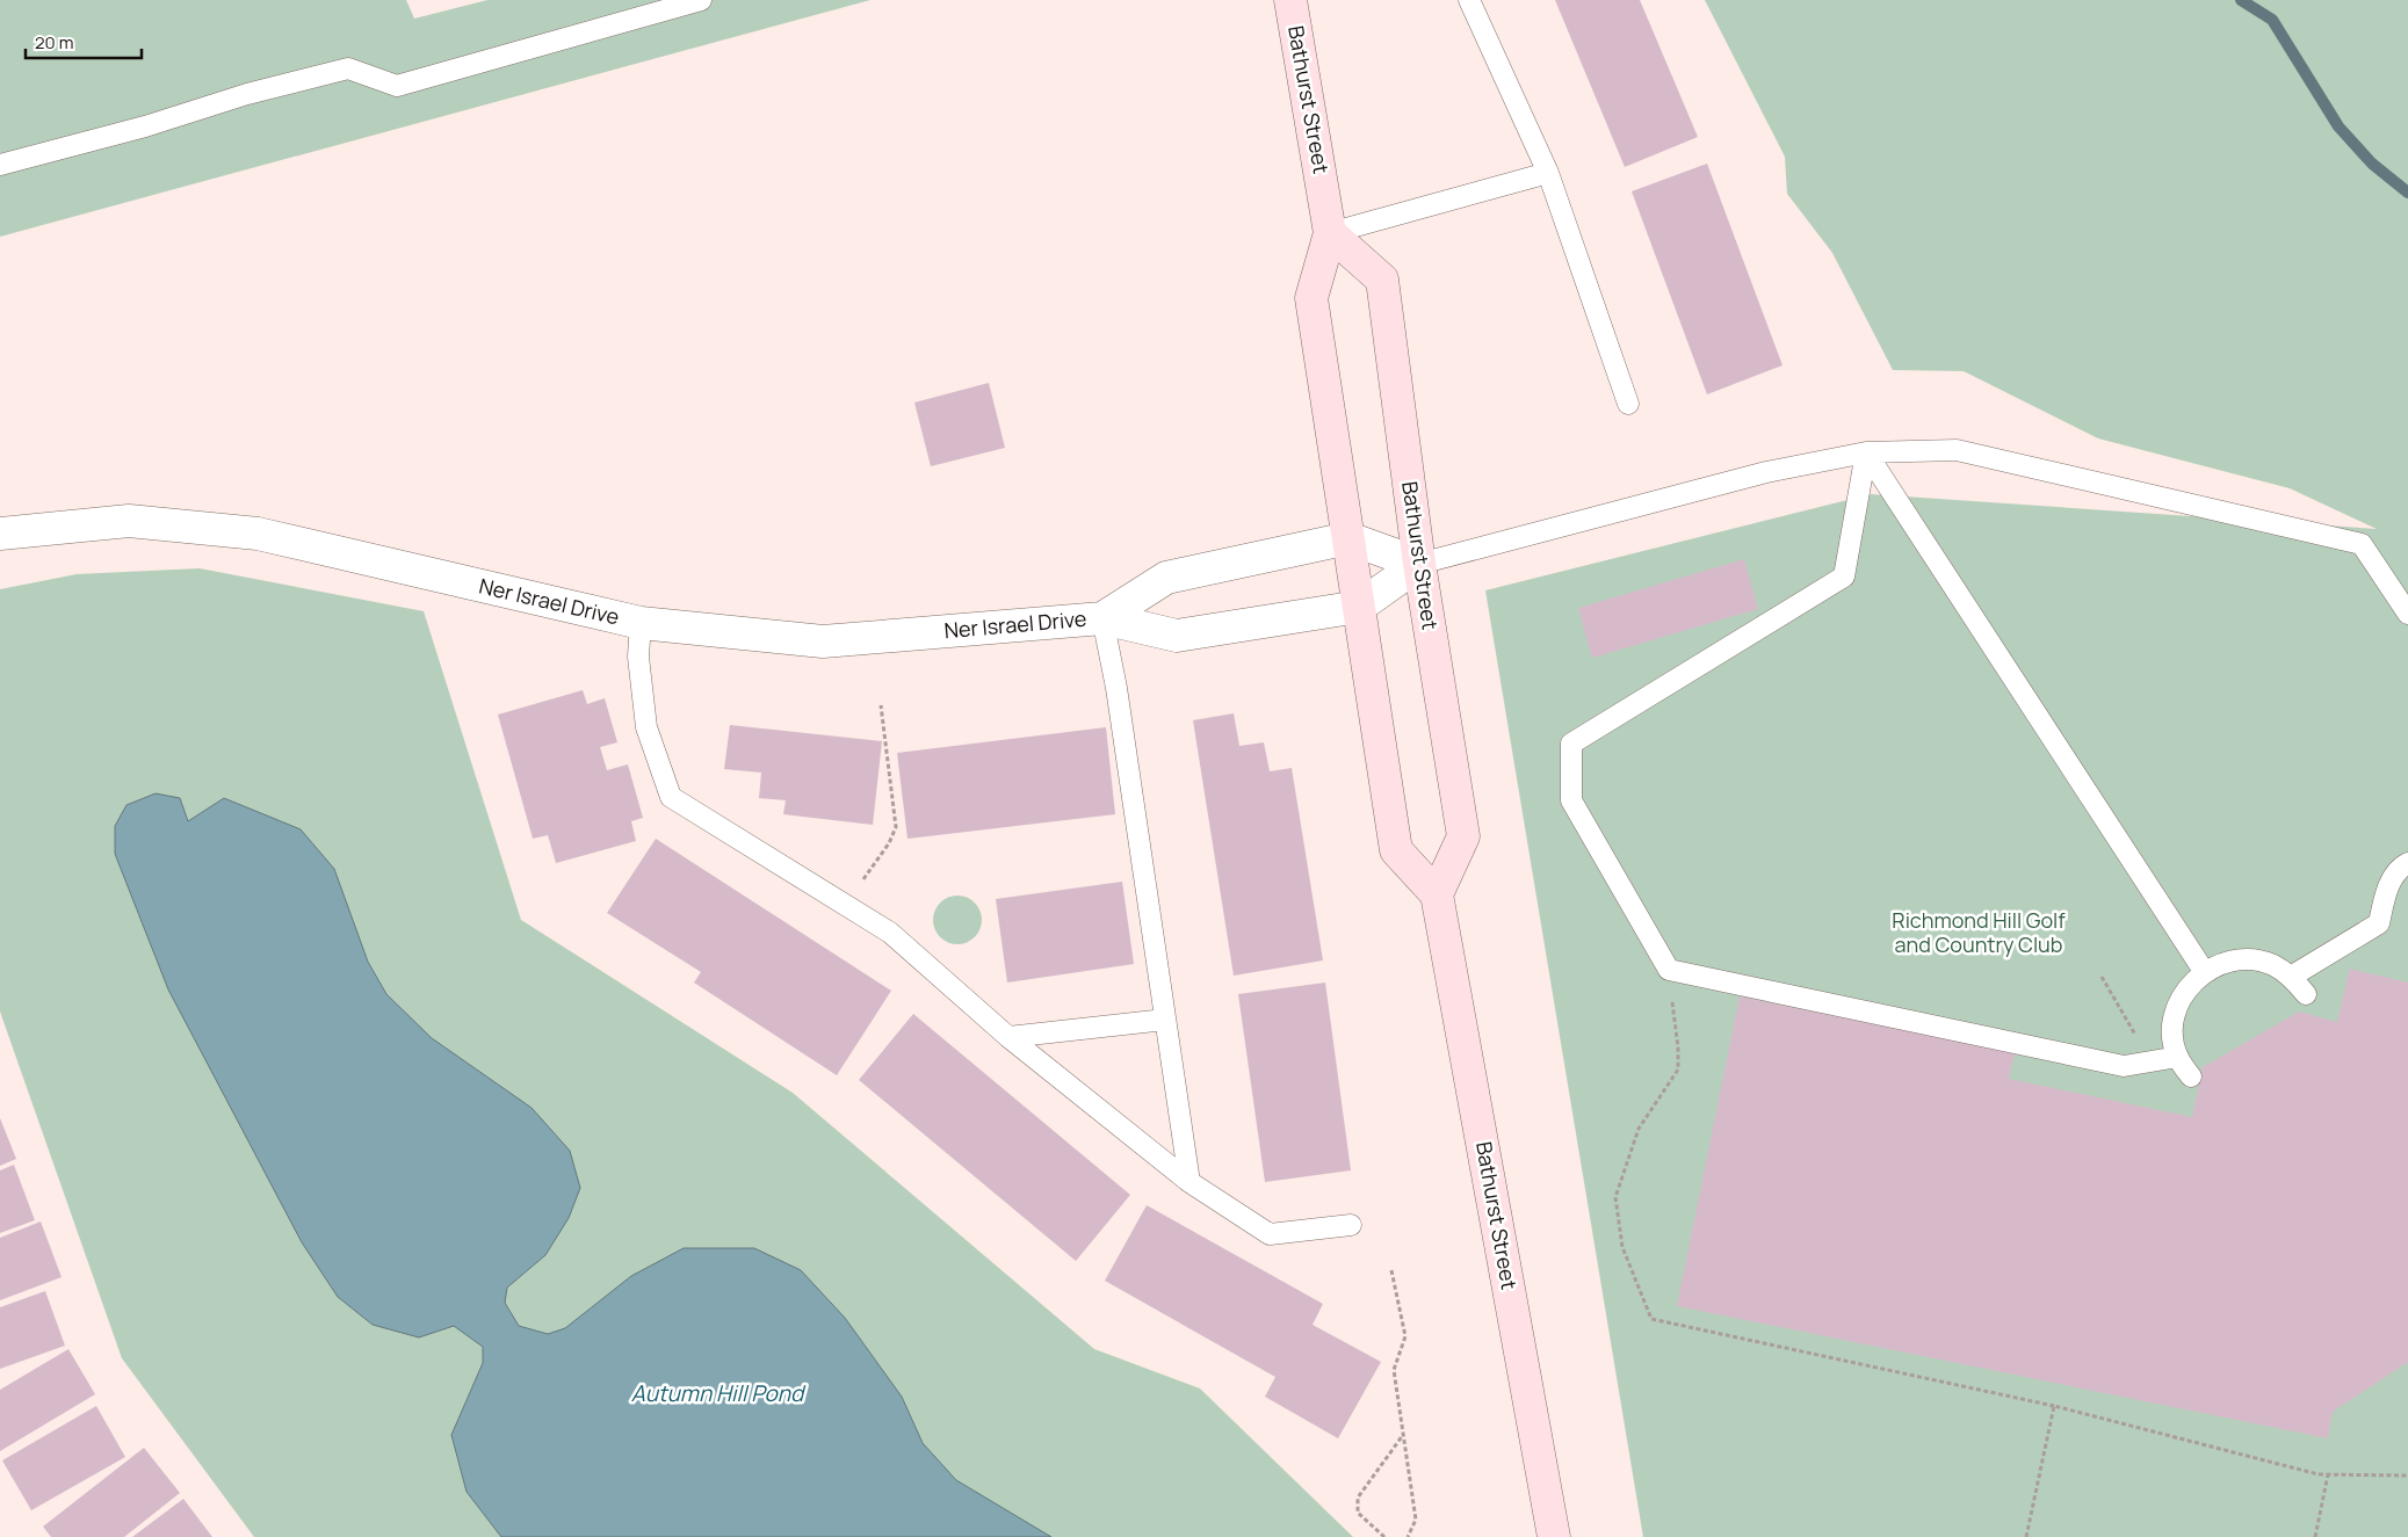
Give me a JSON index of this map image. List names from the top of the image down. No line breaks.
{"streets":{"main road":["Bathurst Street"],"street":["Ner Israel Drive"]},"crossings":[["Bathurst Street","Ner Israel Drive"]],"water":["Autumn Hill Pond"],"parks":["Richmond Hill Golf and Country Club"],"scale_bar":"20 m"}
